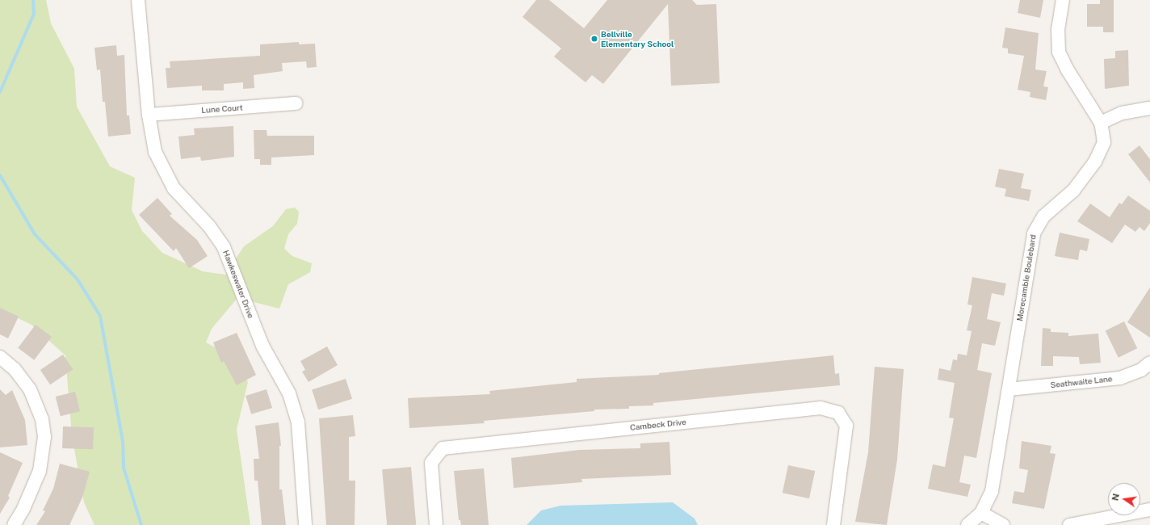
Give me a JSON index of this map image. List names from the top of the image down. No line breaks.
{"streets":{"street":["Lune Court","Morecamble Boulebard","Hawkeswater Drive","Seathwaite Lane","Cambeck Drive"]},"crossings":[["Lune Court","Hawkeswater Drive"],["Morecamble Boulebard","Seathwaite Lane"]],"places":["Bellville Elementary School"],"north":"left"}
